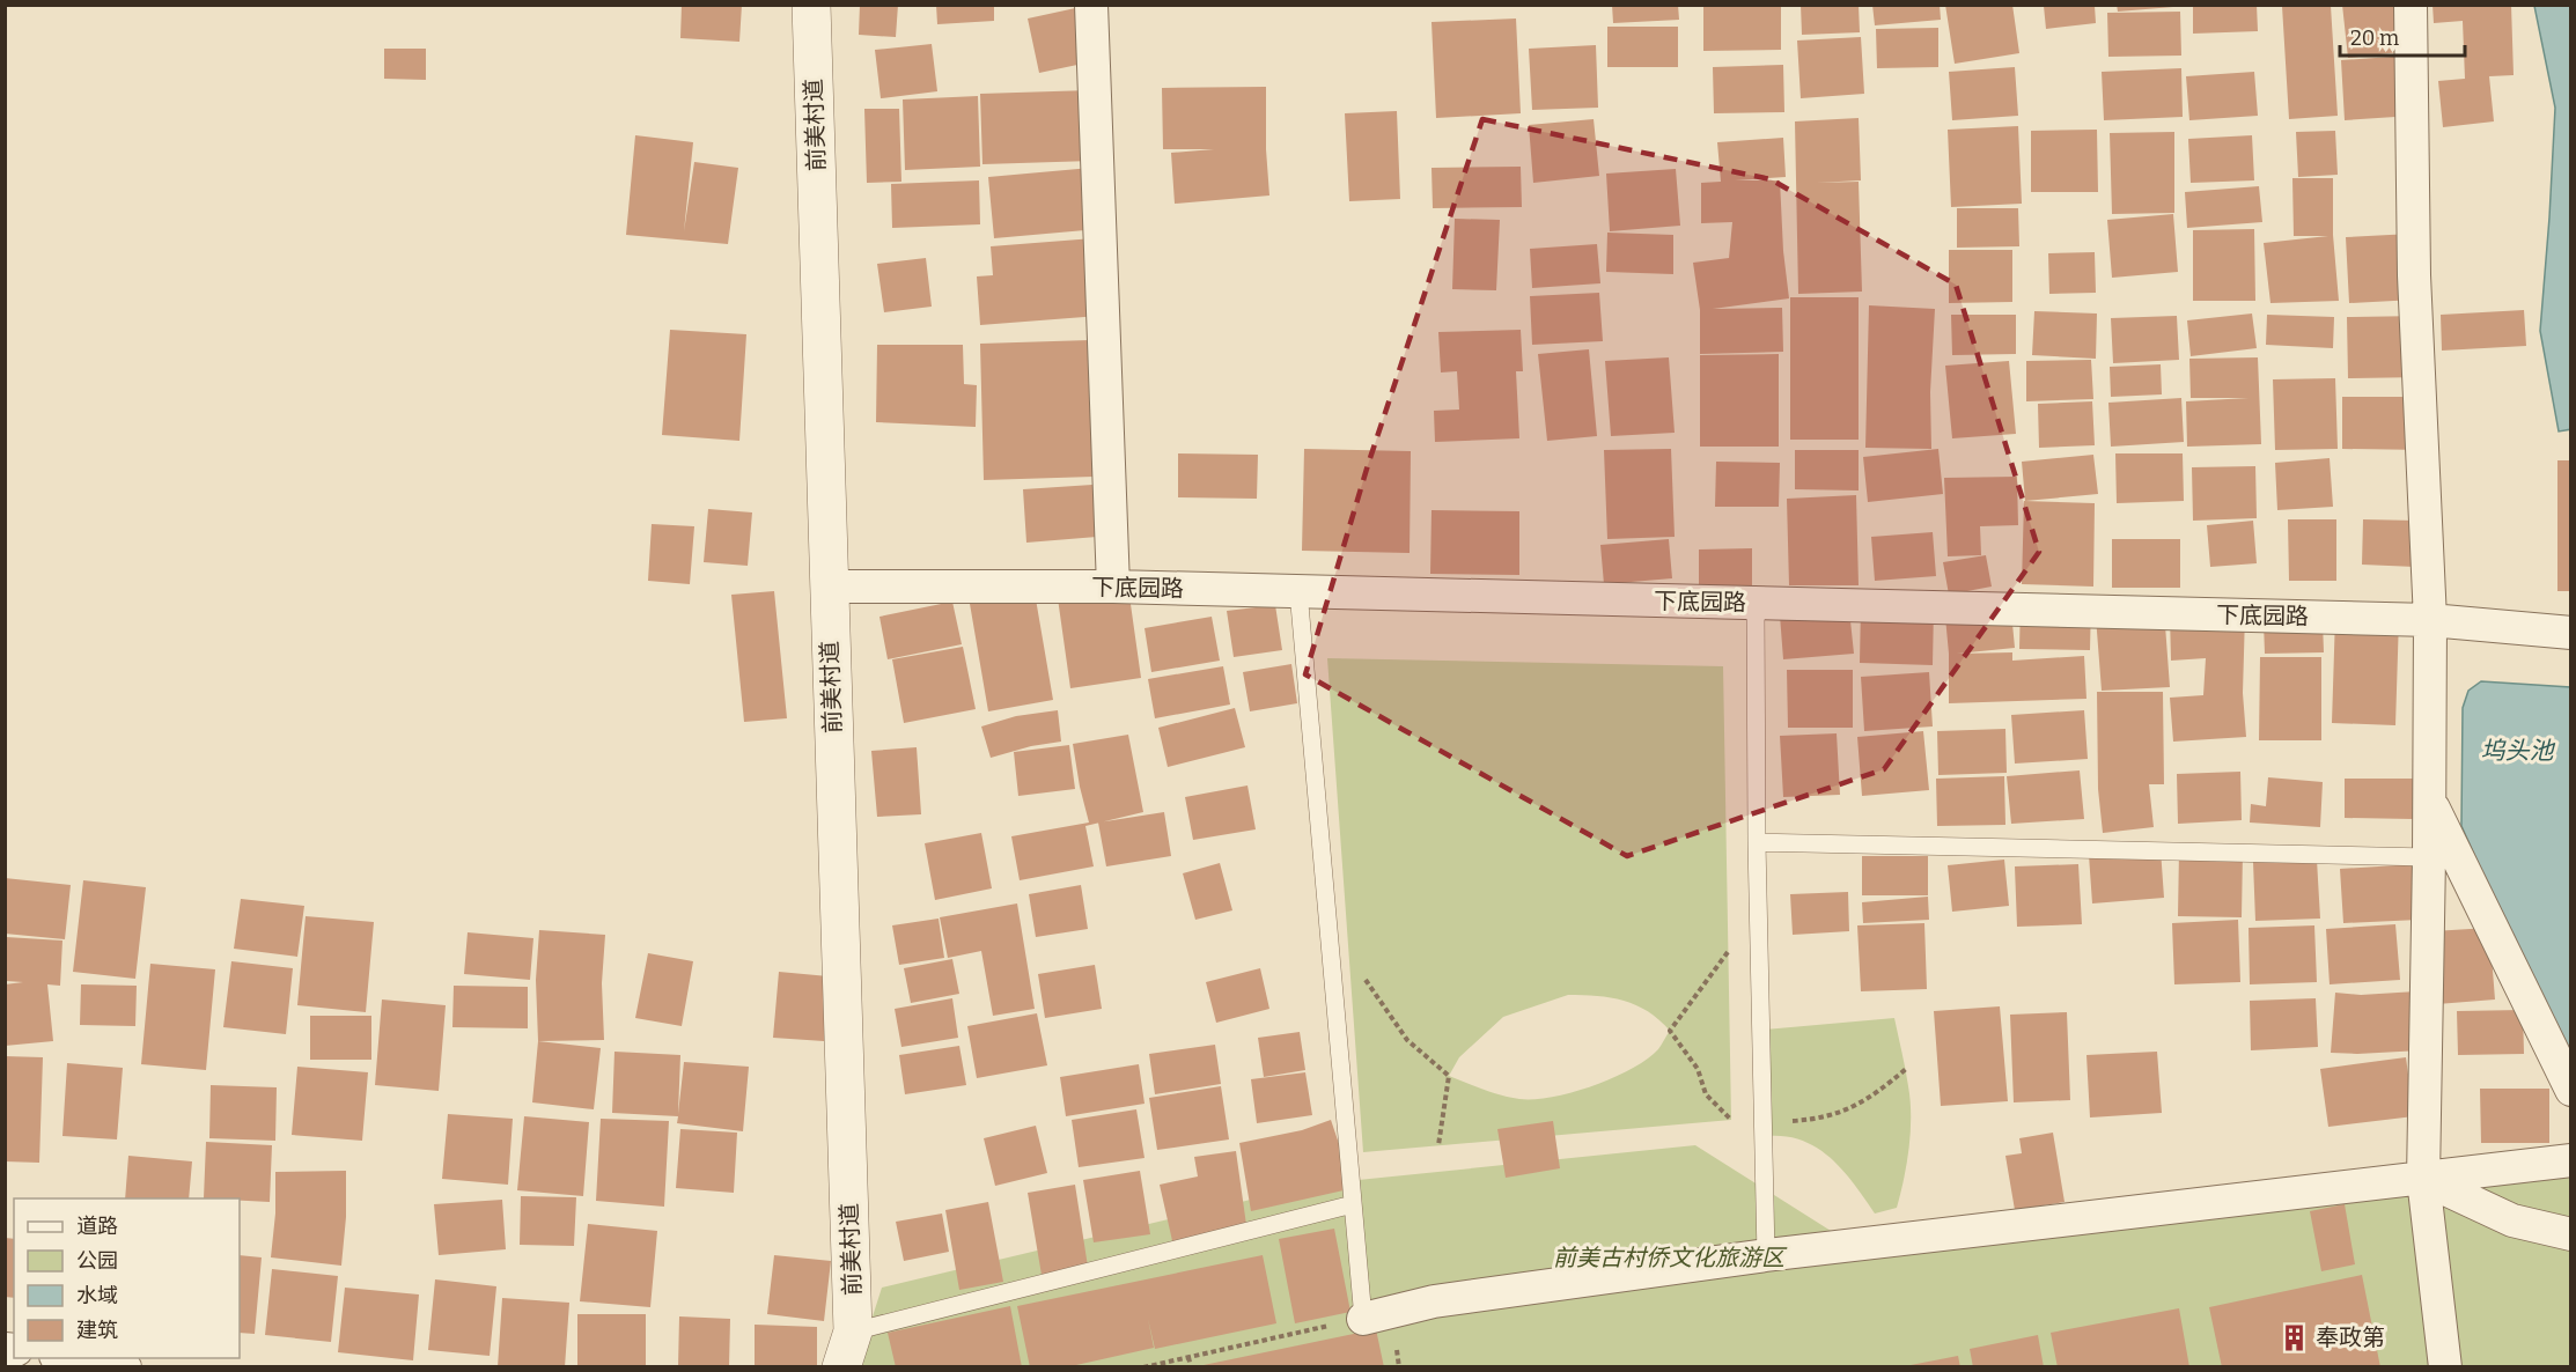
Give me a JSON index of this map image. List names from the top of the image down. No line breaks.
{"streets":{"street":["前美村道","下底园路"]},"crossings":[["前美村道","下底园路"]],"water":["坞头池"],"parks":["前美古村侨文化旅游区"],"places":{"building":["奉政第"]},"legend":["道路","公园","水域","建筑"],"scale_bar":"20 m"}
